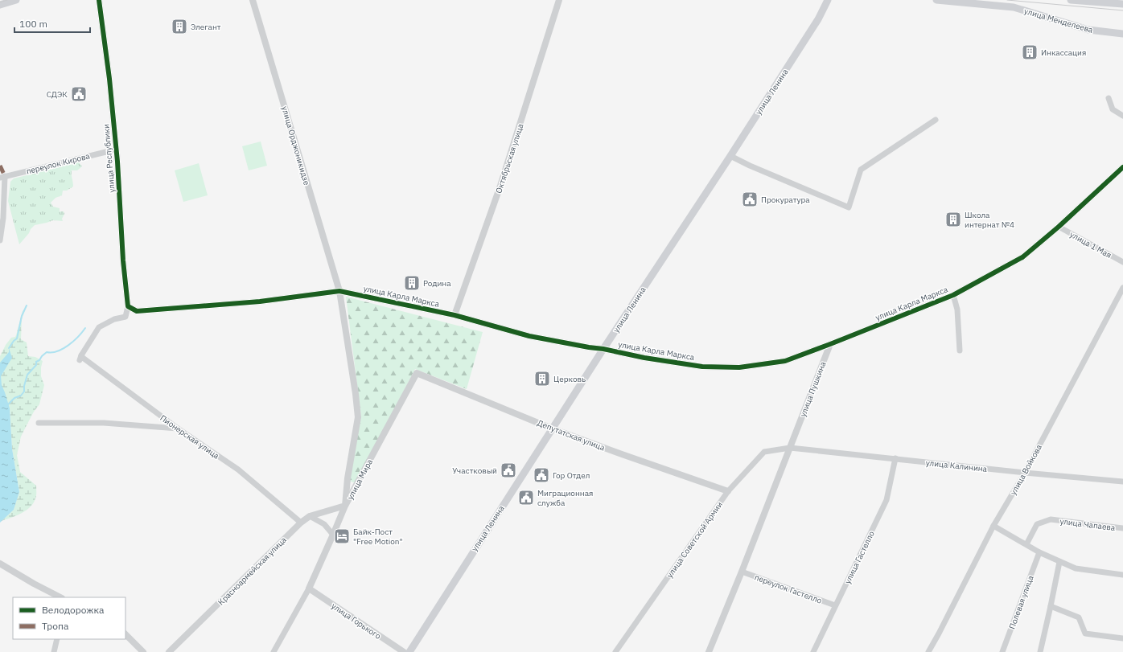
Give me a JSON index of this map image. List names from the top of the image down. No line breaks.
{"streets":{"main road":["улица Менделеева","улица Ленина"],"street":["улица Орджоникидзе","улица Республики","Октябрьская улица","переулок Кирова","улица 1 Мая","улица Карла Маркса","улица Пушкина","Депутатская улица","Пионерская улица","улица Калинина","улица Войкова","улица Мира","улица Чапаева","улица Советской Армии","улица Гастелло","Красноармейская улица","переулок Гастелло","Полевая улица","улица Горького"]},"crossings":[["улица Ленина","улица Карла Маркса"],["улица Ленина","Депутатская улица"],["улица Орджоникидзе","улица Карла Маркса"],["улица Орджоникидзе","улица Мира"],["улица Орджоникидзе","Красноармейская улица"],["улица Республики","переулок Кирова"],["улица Республики","улица Карла Маркса"],["улица Республики","Пионерская улица"],["Октябрьская улица","улица Карла Маркса"],["улица 1 Мая","улица Карла Маркса"],["улица Карла Маркса","улица Пушкина"],["улица Карла Маркса","Пионерская улица"],["улица Пушкина","улица Калинина"],["улица Пушкина","улица Советской Армии"],["улица Пушкина","переулок Гастелло"],["Депутатская улица","улица Мира"],["Депутатская улица","улица Советской Армии"],["Пионерская улица","Красноармейская улица"],["улица Калинина","улица Войкова"],["улица Калинина","улица Советской Армии"],["улица Калинина","улица Гастелло"],["улица Мира","Красноармейская улица"],["улица Мира","улица Горького"],["улица Гастелло","переулок Гастелло"]],"places":{"building":["Элегант","Инкассация","Школа интернат №4","Родина","Церковь"],"public building":["СДЭК","Прокуратура","Участковый","Гор Отдел","Миграционная служба"],"hotel":["Байк-Пост \"Free Motion\""]},"legend":["Велодорожка","Тропа"],"scale_bar":"100 m"}
